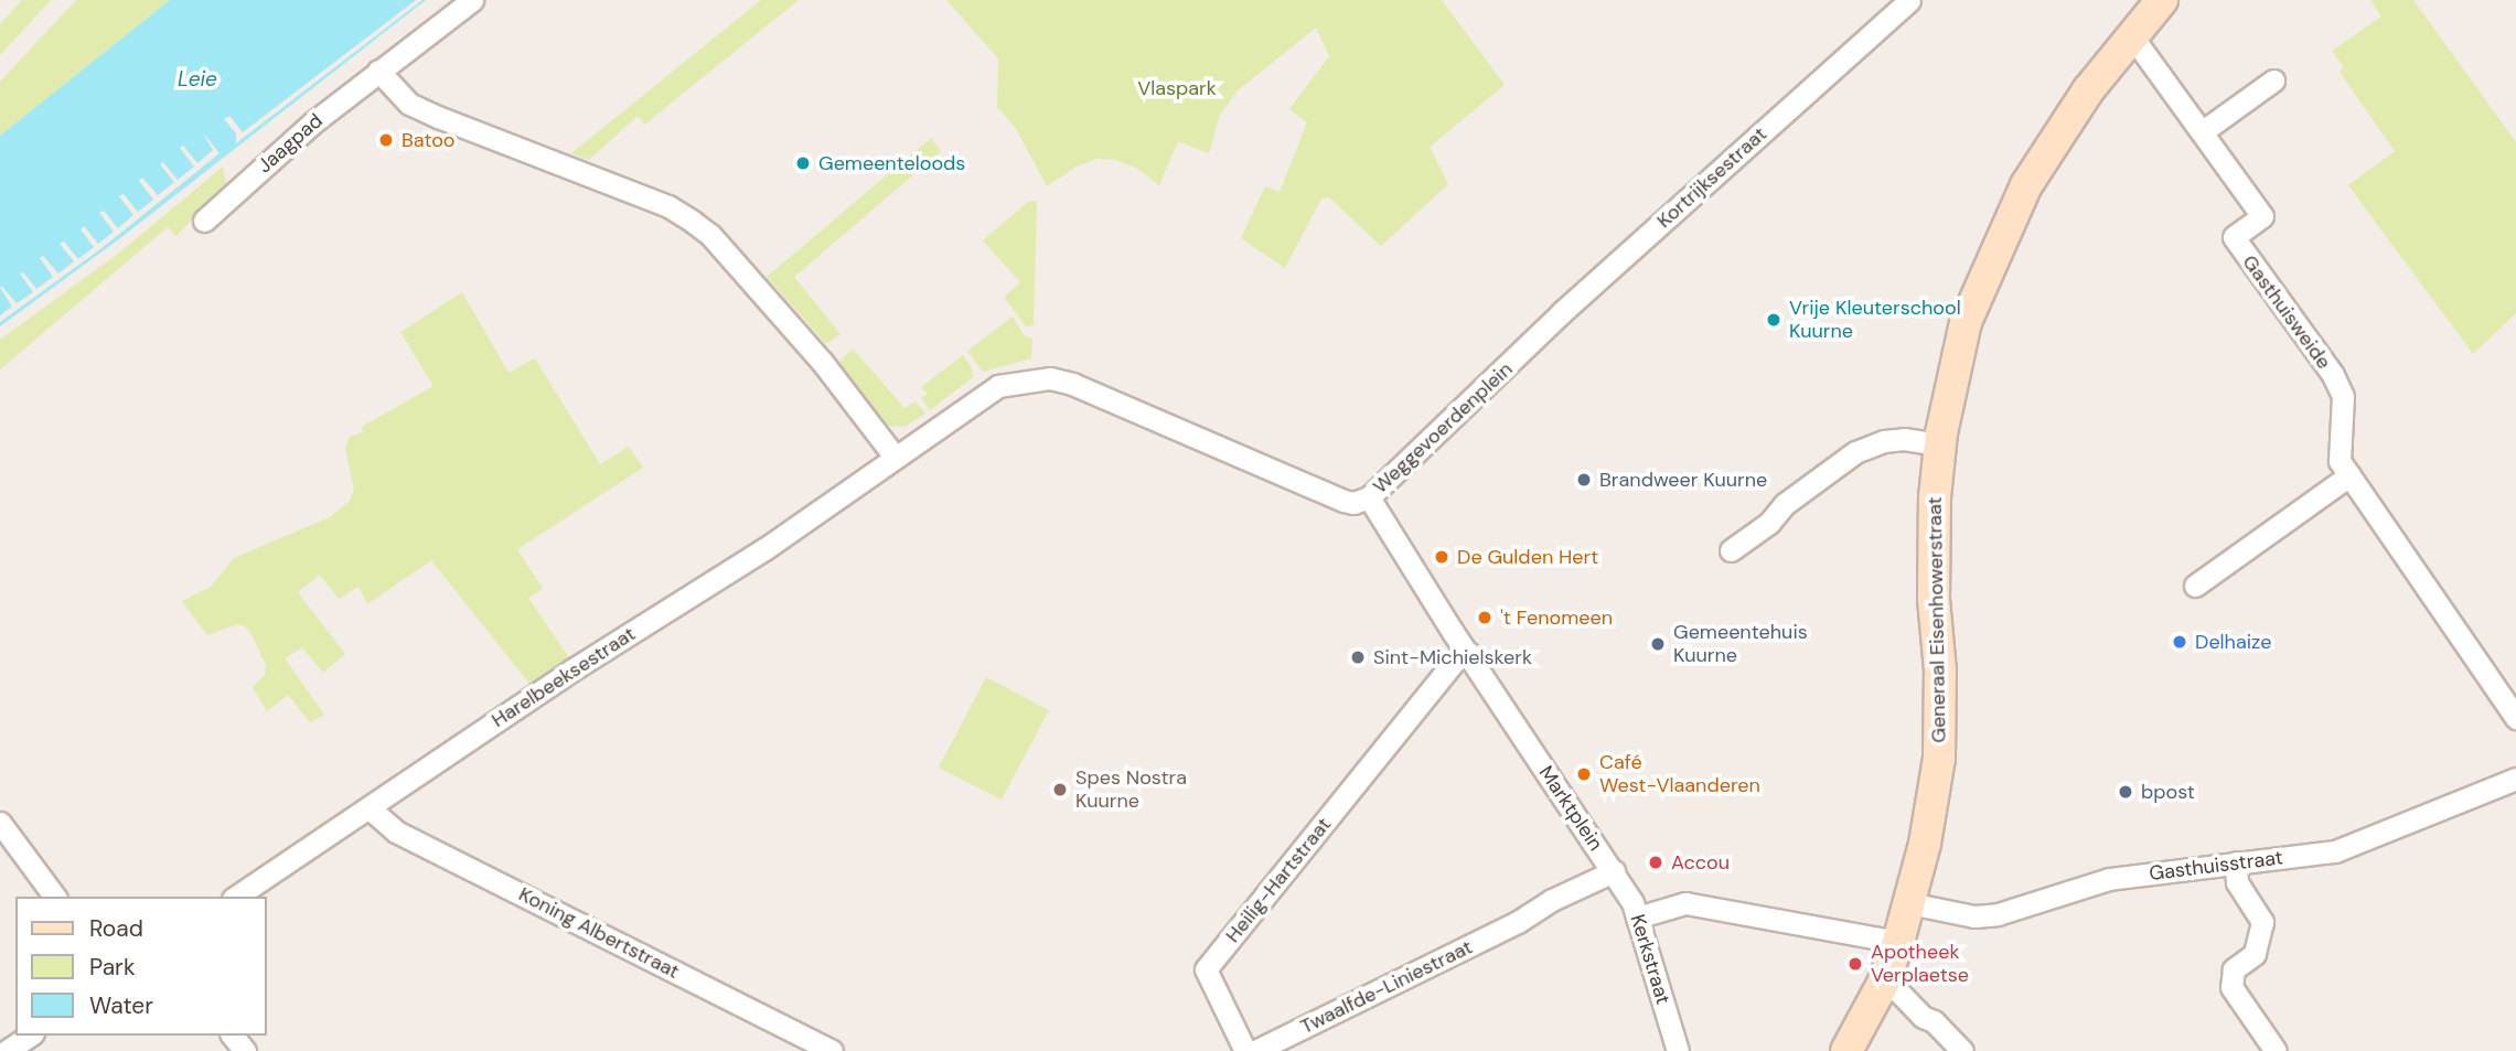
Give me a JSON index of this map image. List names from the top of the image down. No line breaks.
{"streets":{"street":["Jaagpad","Kortrijksestraat","Gasthuisweide","Weggevoerdenplein","Generaal Eisenhowerstraat","Harelbeeksestraat","Marktplein","Gasthuisstraat","Heilig-Hartstraat","Koning Albertstraat","Kerkstraat","Twaalfde-Liniestraat"]},"crossings":[["Kortrijksestraat","Weggevoerdenplein"],["Gasthuisweide","Generaal Eisenhowerstraat"],["Weggevoerdenplein","Harelbeeksestraat"],["Weggevoerdenplein","Marktplein"],["Generaal Eisenhowerstraat","Gasthuisstraat"],["Harelbeeksestraat","Marktplein"],["Harelbeeksestraat","Koning Albertstraat"],["Marktplein","Heilig-Hartstraat"],["Marktplein","Kerkstraat"],["Marktplein","Twaalfde-Liniestraat"]],"water":["Leie"],"parks":["Vlaspark"],"places":["Batoo","Gemeenteloods","Vrije Kleuterschool Kuurne","Brandweer Kuurne","De Gulden Hert","'t Fenomeen","Delhaize","Gemeentehuis Kuurne","Sint-Michielskerk","Café West-Vlaanderen","Spes Nostra Kuurne","bpost","Accou","Apotheek Verplaetse"],"legend":["Road","Park","Water"]}
